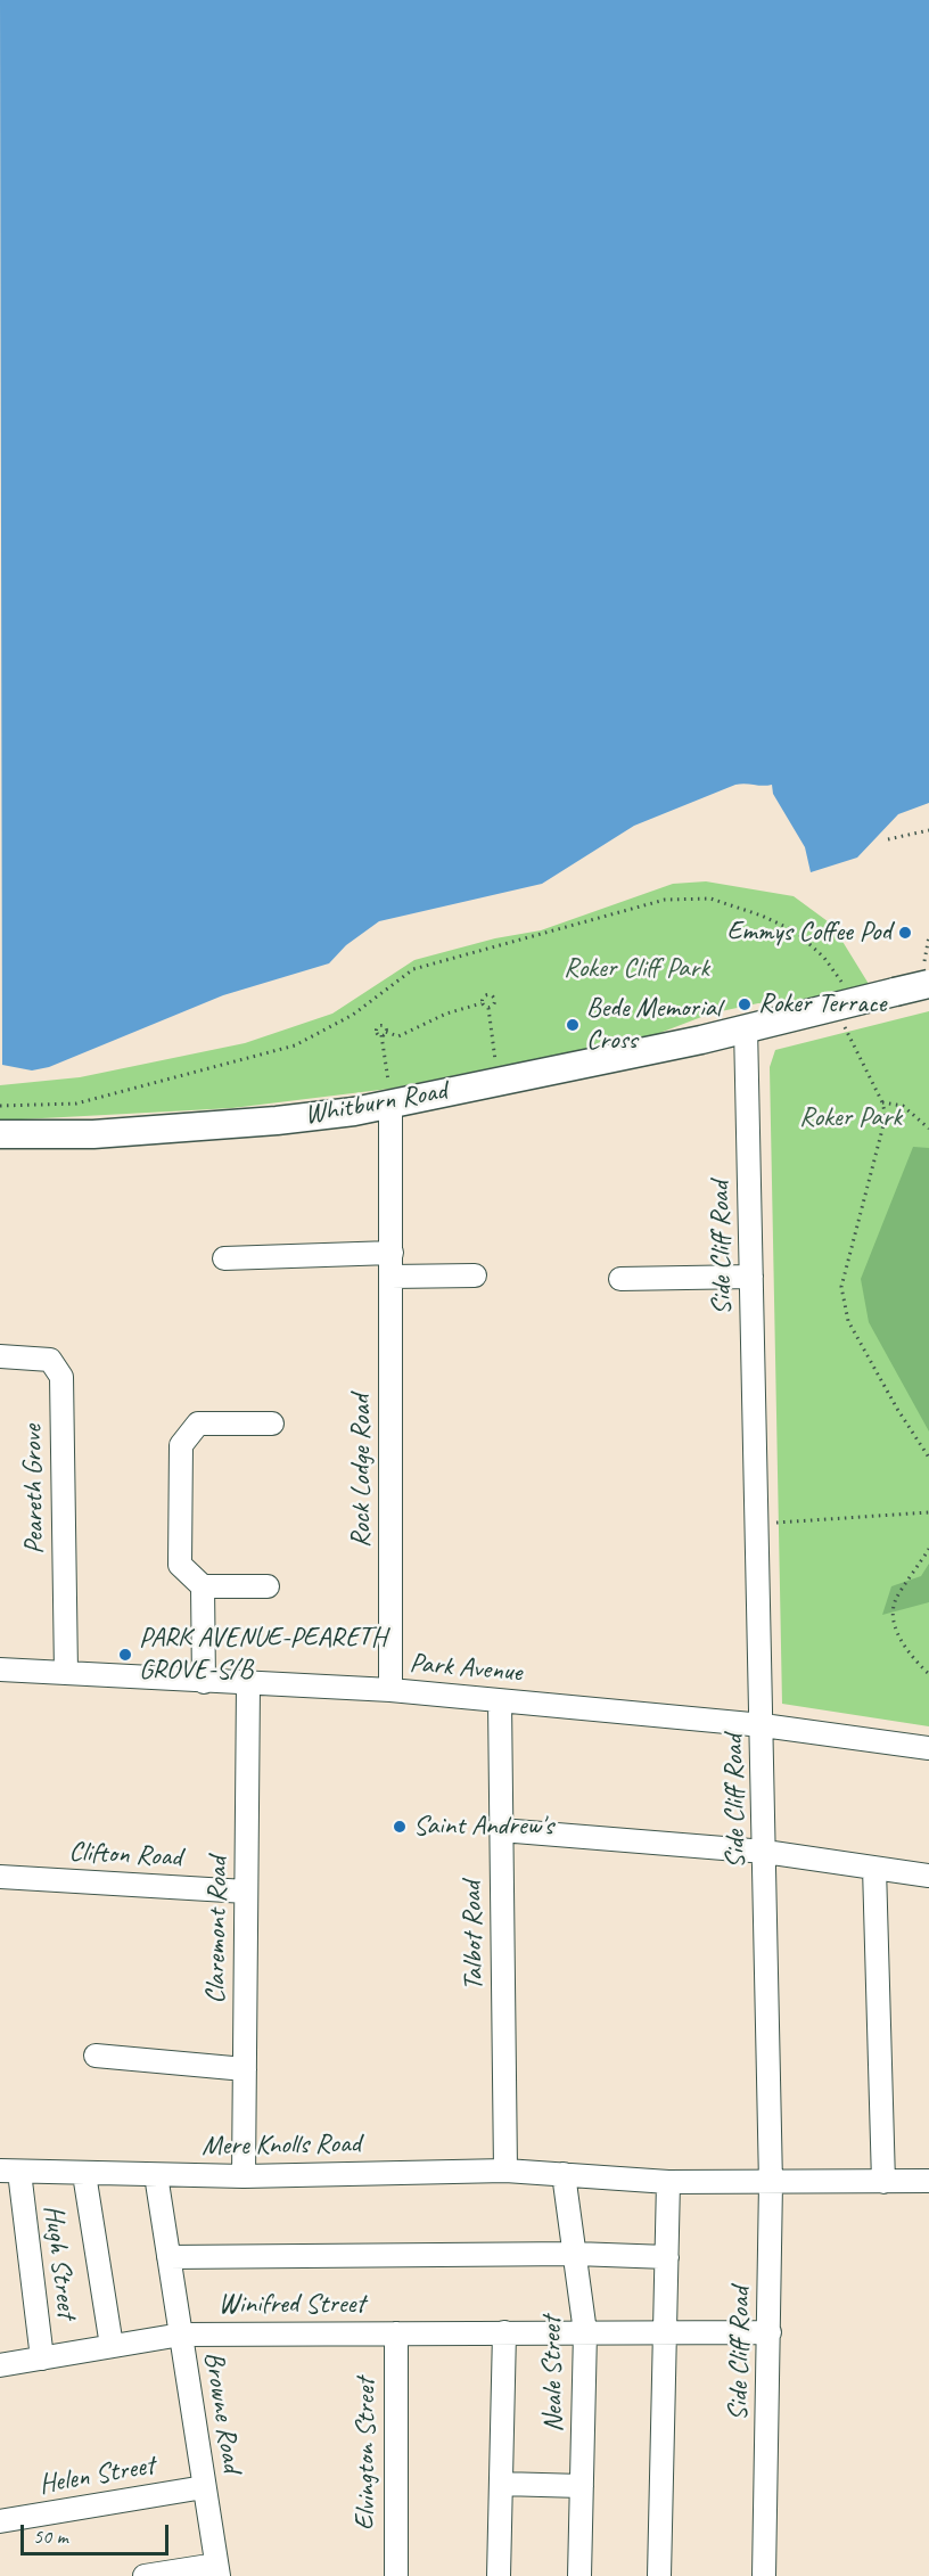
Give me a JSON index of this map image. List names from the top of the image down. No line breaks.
{"streets":{"main road":["Whitburn Road"],"street":["Side Cliff Road","Rock Lodge Road","Peareth Grove","Park Avenue","Clifton Road","Claremont Road","Talbot Road","Mere Knolls Road","Hugh Street","Winifred Street","Neale Street","Browne Road","Elvington Street","Helen Street"]},"crossings":[["Whitburn Road","Side Cliff Road"],["Whitburn Road","Rock Lodge Road"],["Side Cliff Road","Park Avenue"],["Side Cliff Road","Winifred Street"],["Rock Lodge Road","Park Avenue"],["Peareth Grove","Park Avenue"],["Park Avenue","Claremont Road"],["Park Avenue","Talbot Road"],["Clifton Road","Claremont Road"],["Claremont Road","Mere Knolls Road"],["Talbot Road","Mere Knolls Road"],["Mere Knolls Road","Hugh Street"],["Mere Knolls Road","Neale Street"],["Mere Knolls Road","Browne Road"],["Hugh Street","Winifred Street"],["Winifred Street","Neale Street"],["Winifred Street","Browne Road"],["Winifred Street","Elvington Street"],["Browne Road","Helen Street"]],"parks":["Roker Cliff Park","Roker Park"],"places":["Emmys Coffee Pod","Roker Terrace","Bede Memorial Cross","PARK AVENUE-PEARETH GROVE-S/B","Saint Andrew's"],"scale_bar":"50 m"}
